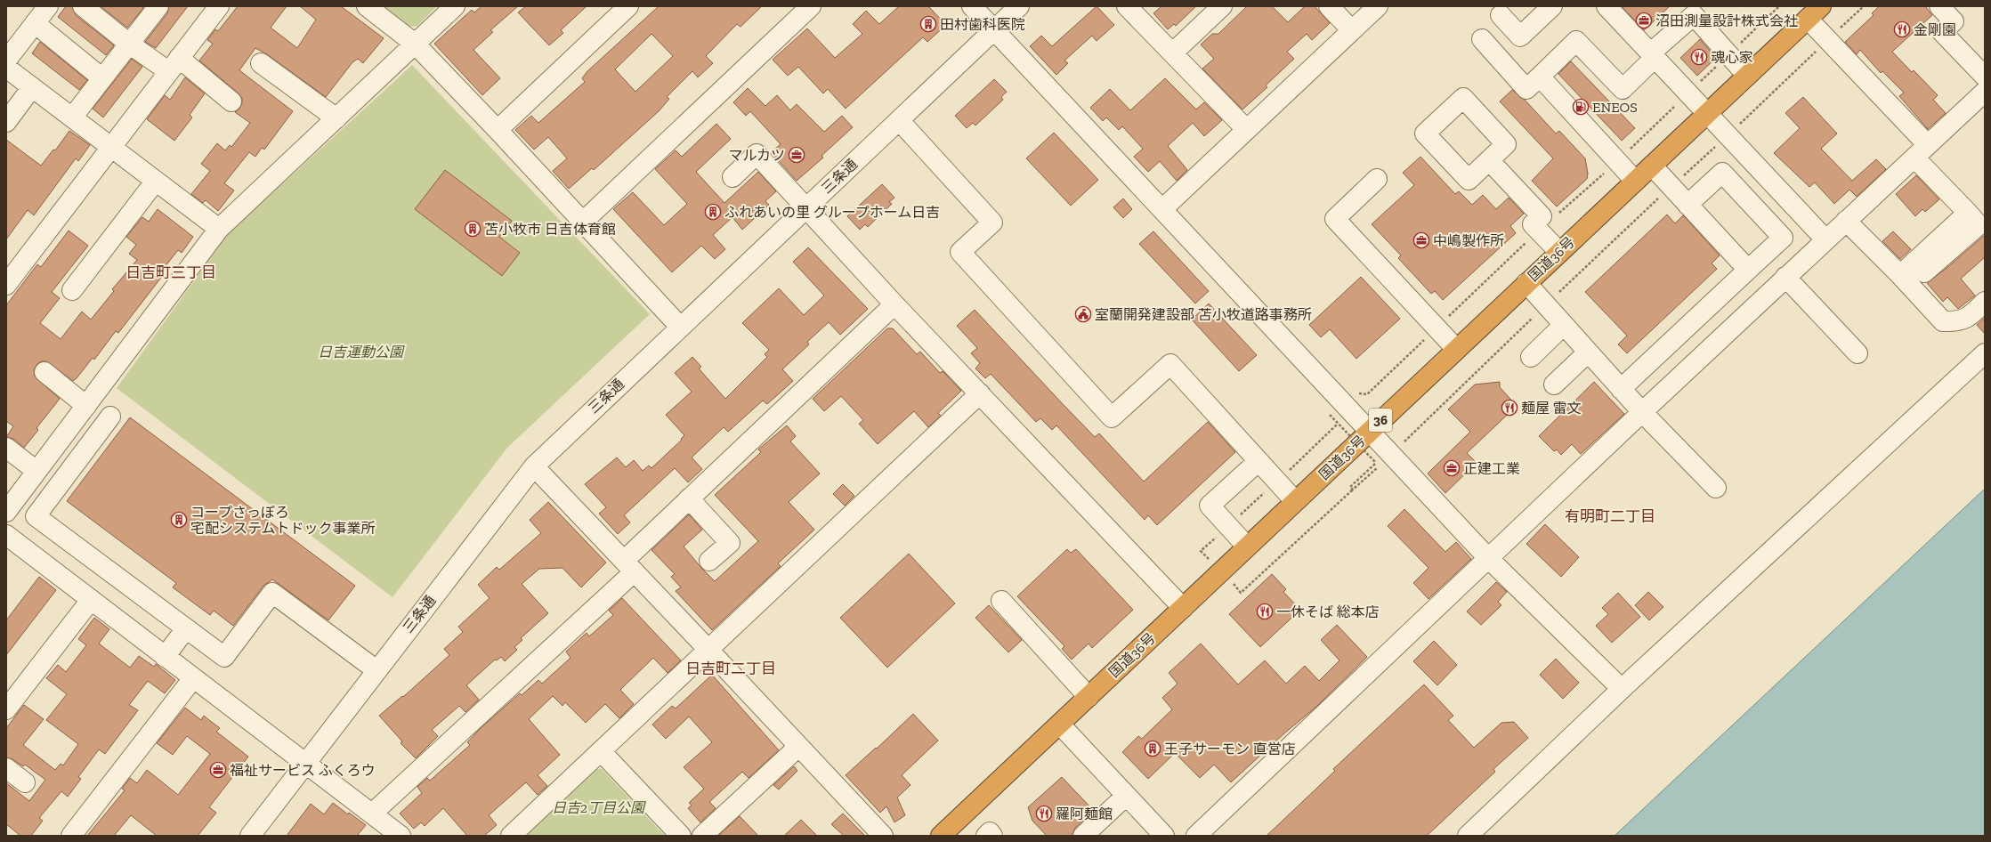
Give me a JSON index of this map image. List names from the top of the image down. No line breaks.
{"streets":{"highway":["国道36号","36"],"street":["三条通"]},"districts":["日吉町三丁目","有明町二丁目","日吉町二丁目"],"parks":["日吉運動公園","日吉2丁目公園"],"places":{"office":["沼田測量設計株式会社","マルカツ","中嶋製作所","正建工業","福祉サービス ふくろウ"],"building":["田村歯科医院","ふれあいの里 グループホーム日吉","苫小牧市 日吉体育館","コープさっぽろ 宅配システムトドック事業所","王子サーモン 直営店"],"restaurant":["金剛園","魂心家","麺屋 雷文","一休そば 総本店","羅阿麺館"],"fuel station":["ENEOS"],"public building":["室蘭開発建設部 苫小牧道路事務所"]}}
